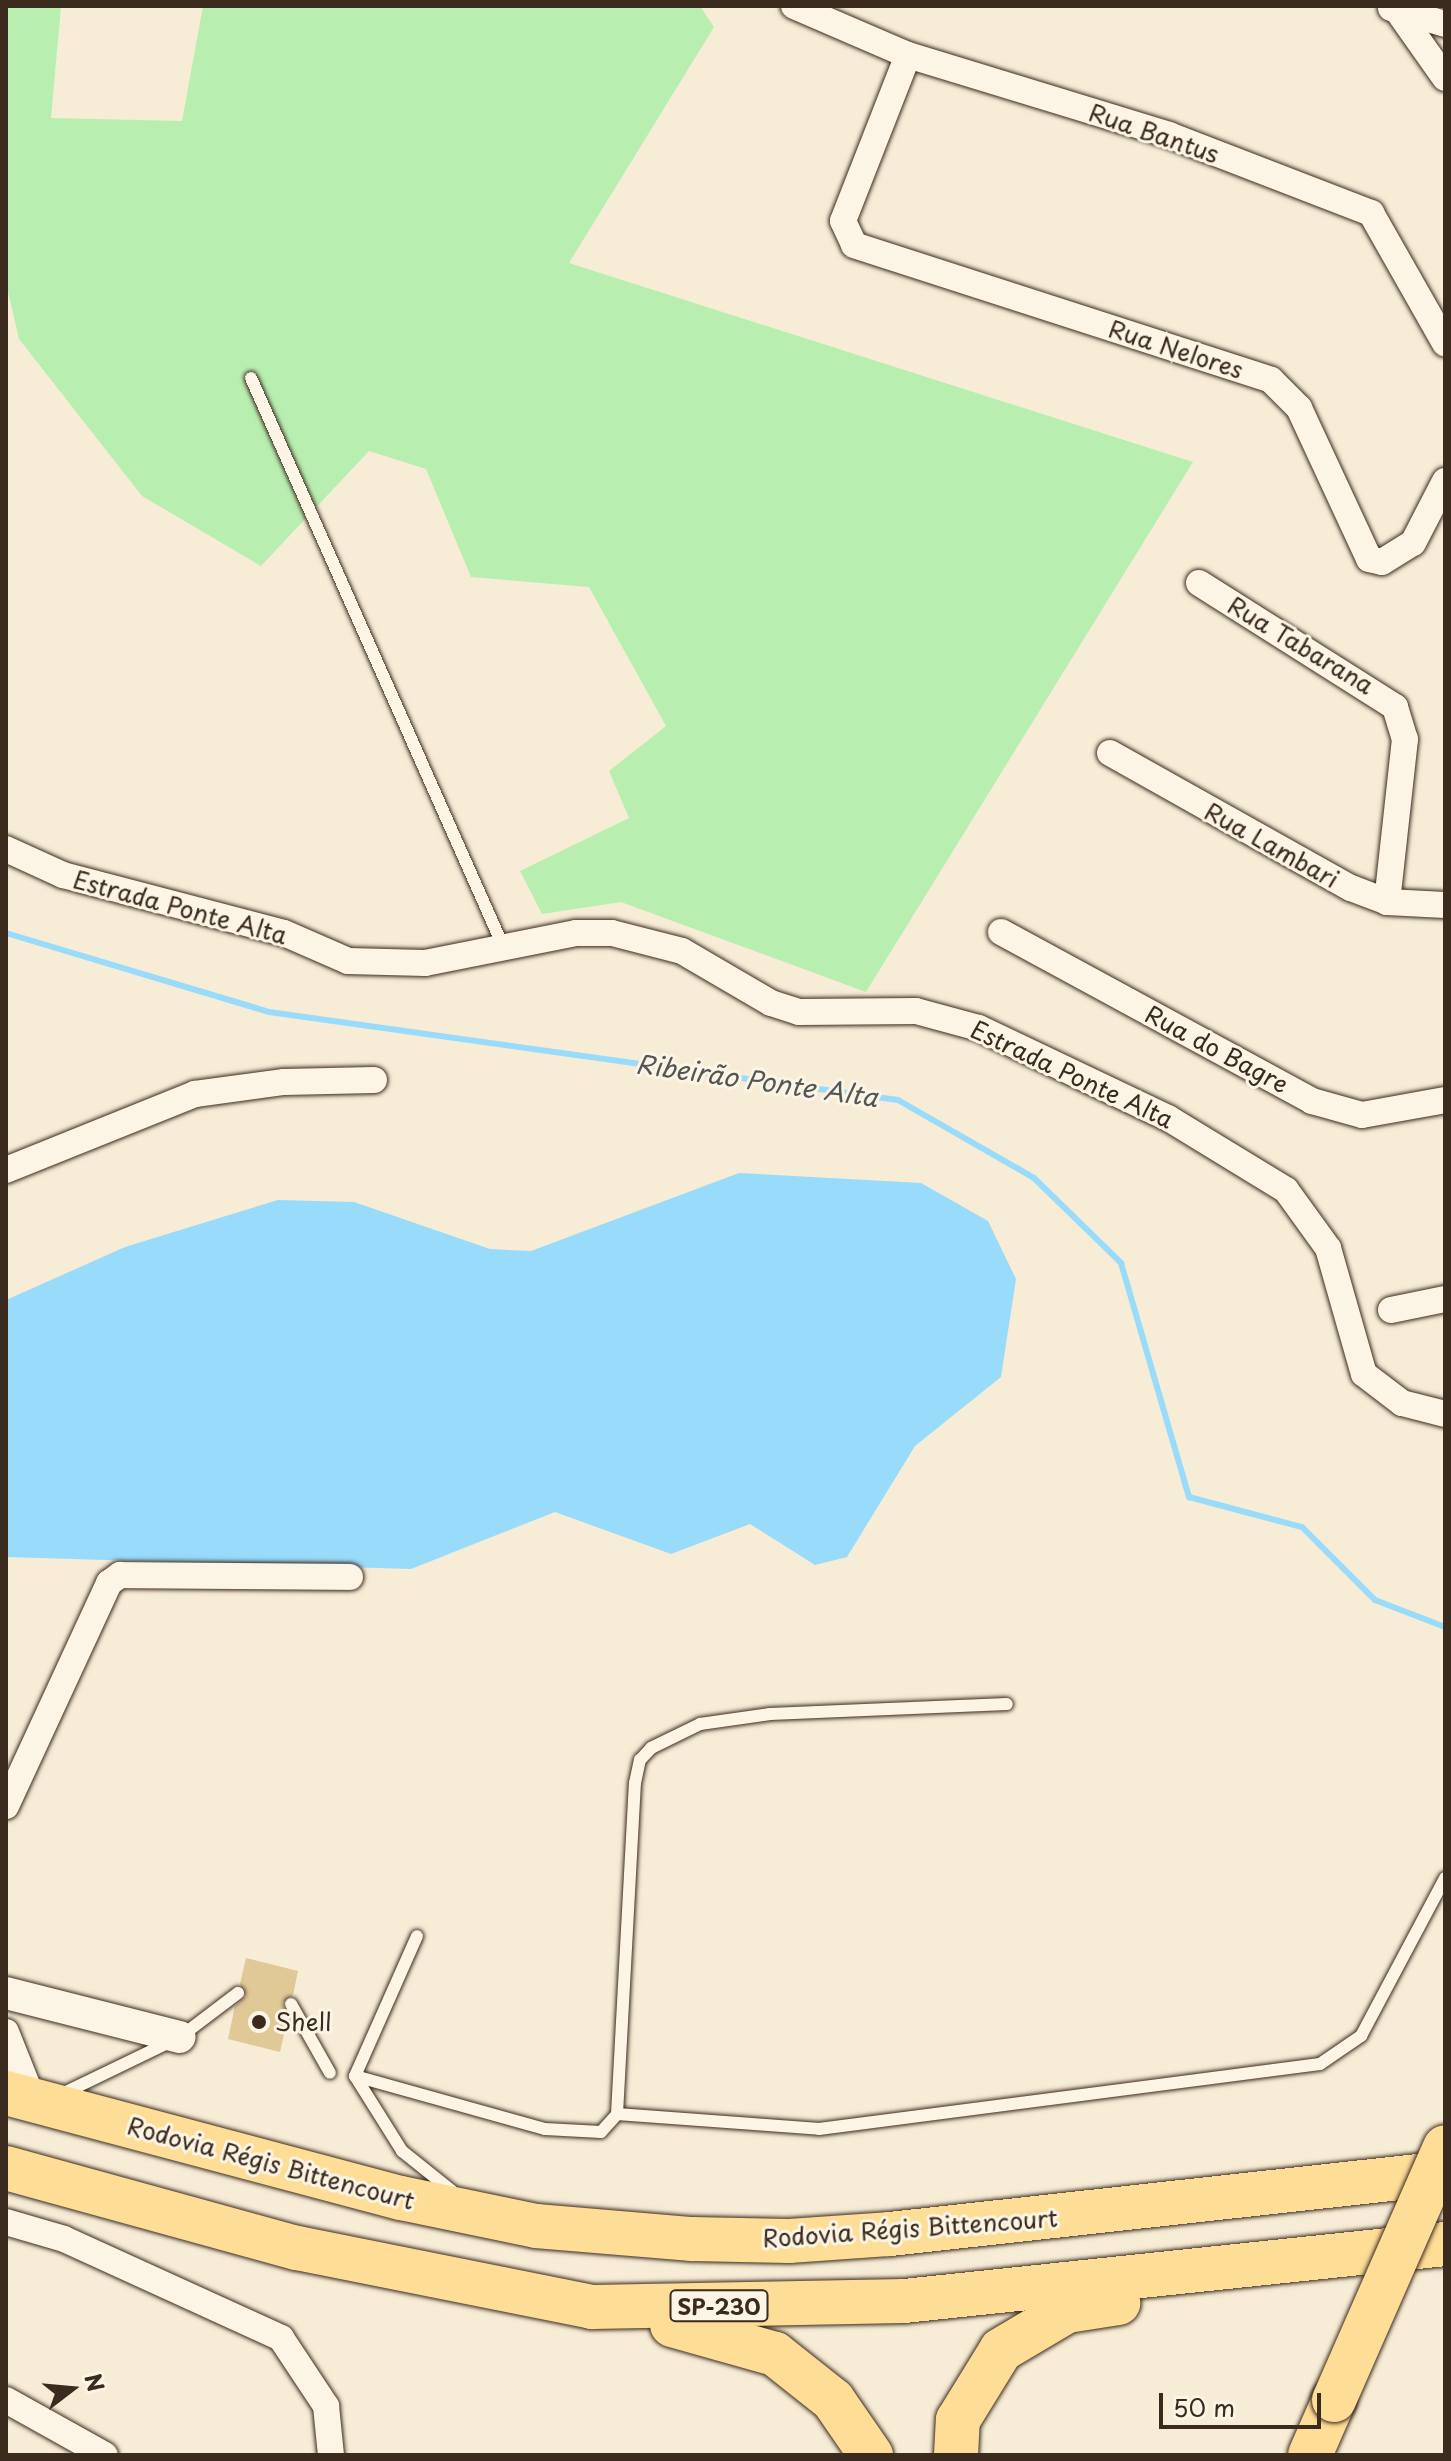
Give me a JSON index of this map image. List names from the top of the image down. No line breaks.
{"streets":{"highway":["Rodovia Régis Bittencourt","SP-230"],"street":["Rua Bantus","Rua Nelores","Rua Tabarana","Rua Lambari","Estrada Ponte Alta","Rua do Bagre"]},"crossings":[["Rua Bantus","Rua Nelores"],["Rua Tabarana","Rua Lambari"]],"water":["Ribeirão Ponte Alta"],"places":["Shell"],"scale_bar":"50 m","north":"right"}
